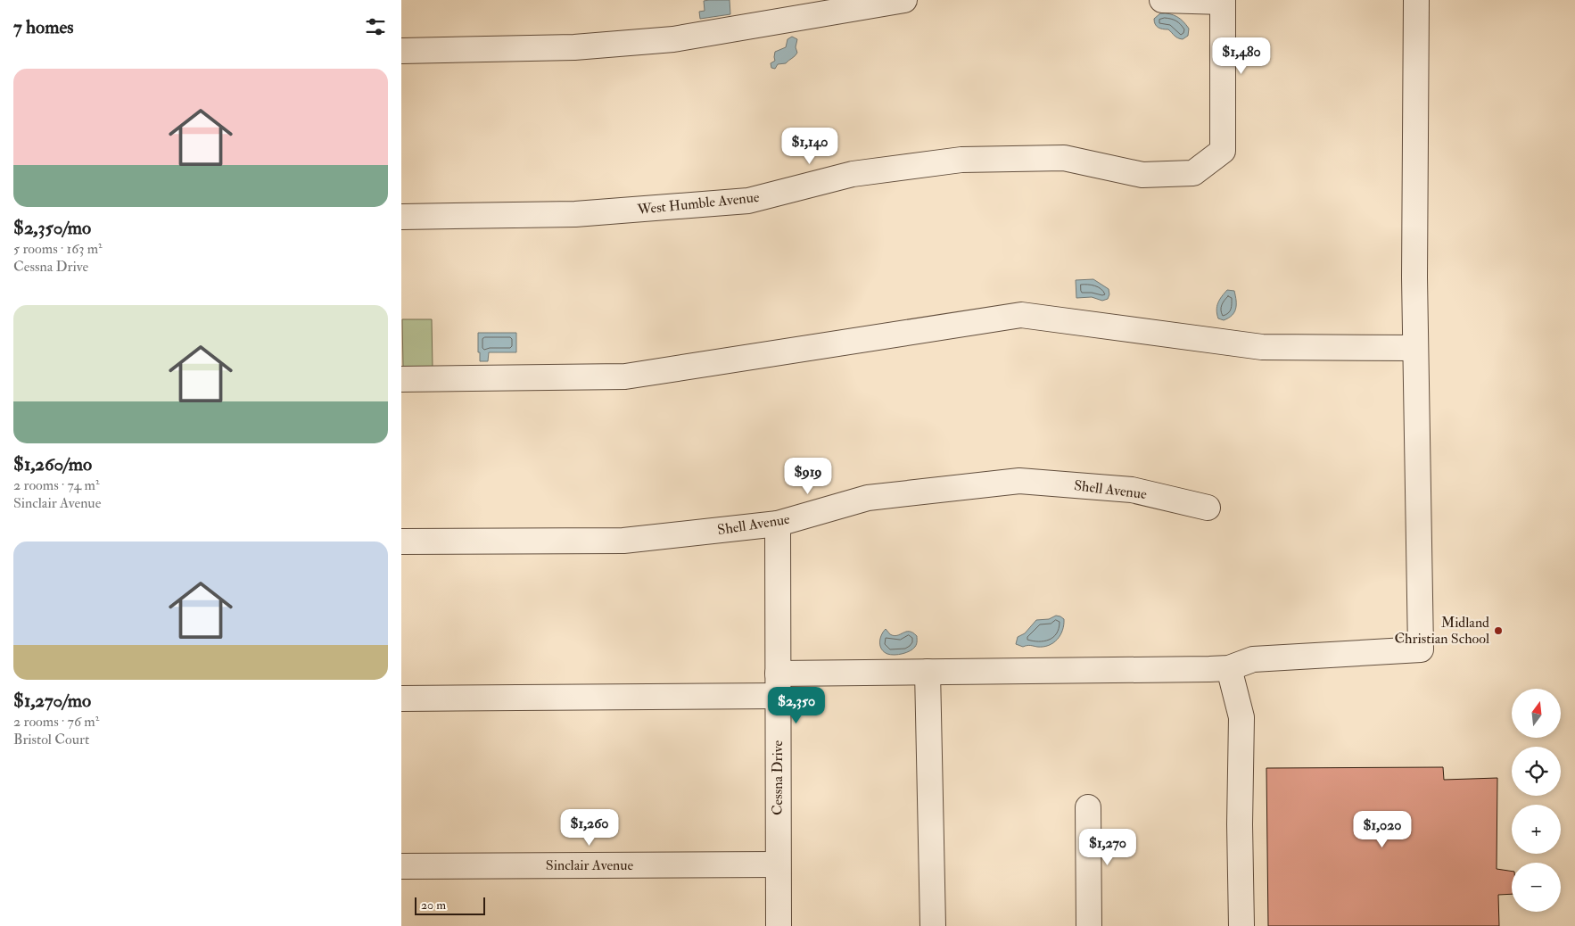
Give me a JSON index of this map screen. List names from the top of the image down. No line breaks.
{"streets":{"street":["West Humble Avenue","Shell Avenue","Cessna Drive","Sinclair Avenue"]},"crossings":[["Shell Avenue","Cessna Drive"],["Cessna Drive","Sinclair Avenue"]],"places":["Midland Christian School"],"scale_bar":"20 m","north":"top","page":{"heading":"7 homes","price":["$1,480","$1,140","$919","$2,350","$1,260","$1,020","$1,270"],"list":[{"name":"$2,350/mo","note":"5 rooms · 163 m² · Cessna Drive"},{"name":"$1,260/mo","note":"2 rooms · 74 m² · Sinclair Avenue"},{"name":"$1,270/mo","note":"2 rooms · 76 m² · Bristol Court"}],"map_buttons":["+","−"],"scale":"20 m"}}
